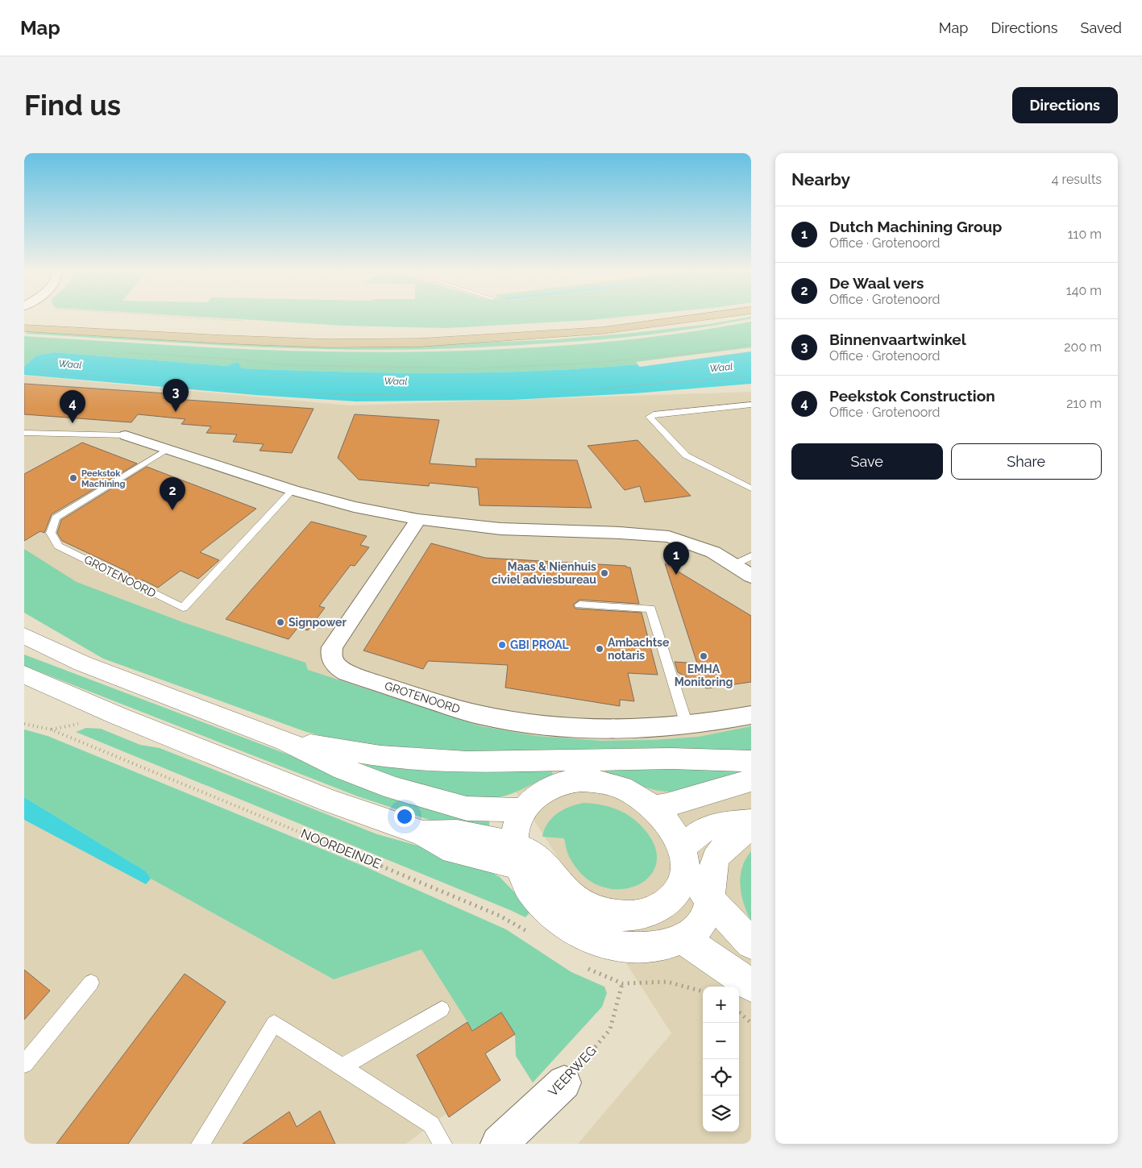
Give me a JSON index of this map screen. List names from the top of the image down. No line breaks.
{"streets":{"street":["GROTENOORD","VEERWEG"],"path":["NOORDEINDE"]},"water":["Waal"],"places":["Peekstok Machining","Maas & Nienhuis civiel adviesbureau","Signpower","GBI PROAL","Ambachtse notaris","EMHA Monitoring"],"page":{"header":"Map","nav":["Map","Directions","Saved"],"buttons":["Directions",["Save","Share"]],"title":"Find us","heading":["Nearby","4 results"],"list":[{"mark":"1","name":"Dutch Machining Group","note":"Office · Grotenoord","value":"110 m"},{"mark":"2","name":"De Waal vers","note":"Office · Grotenoord","value":"140 m"},{"mark":"3","name":"Binnenvaartwinkel","note":"Office · Grotenoord","value":"200 m"},{"mark":"4","name":"Peekstok Construction","note":"Office · Grotenoord","value":"210 m"}],"pins":["3","4","2","1"],"map_buttons":["+","−"]}}
